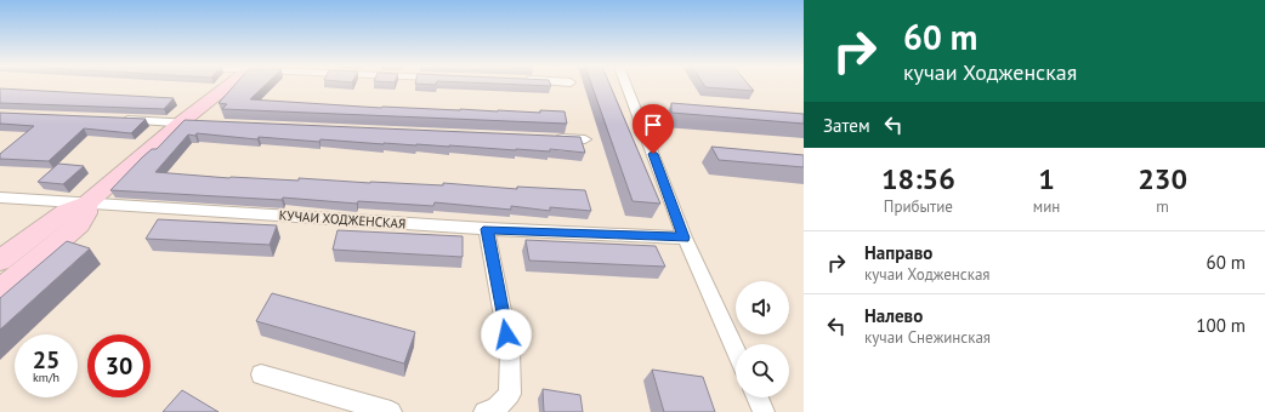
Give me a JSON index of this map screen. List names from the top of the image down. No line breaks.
{"streets":{"street":["КУЧАИ ХОДЖЕНСКАЯ"]},"page":{"turn":["60 m","кучаи Ходженская"],"then":"Затем","eta":["18:56","Прибытие","1","мин","230","m"],"list":[{"name":"Направо","note":"кучаи Ходженская","value":"60 m"},{"name":"Налево","note":"кучаи Снежинская","value":"100 m"}],"speed":"25 km/h","limit":"30"}}
